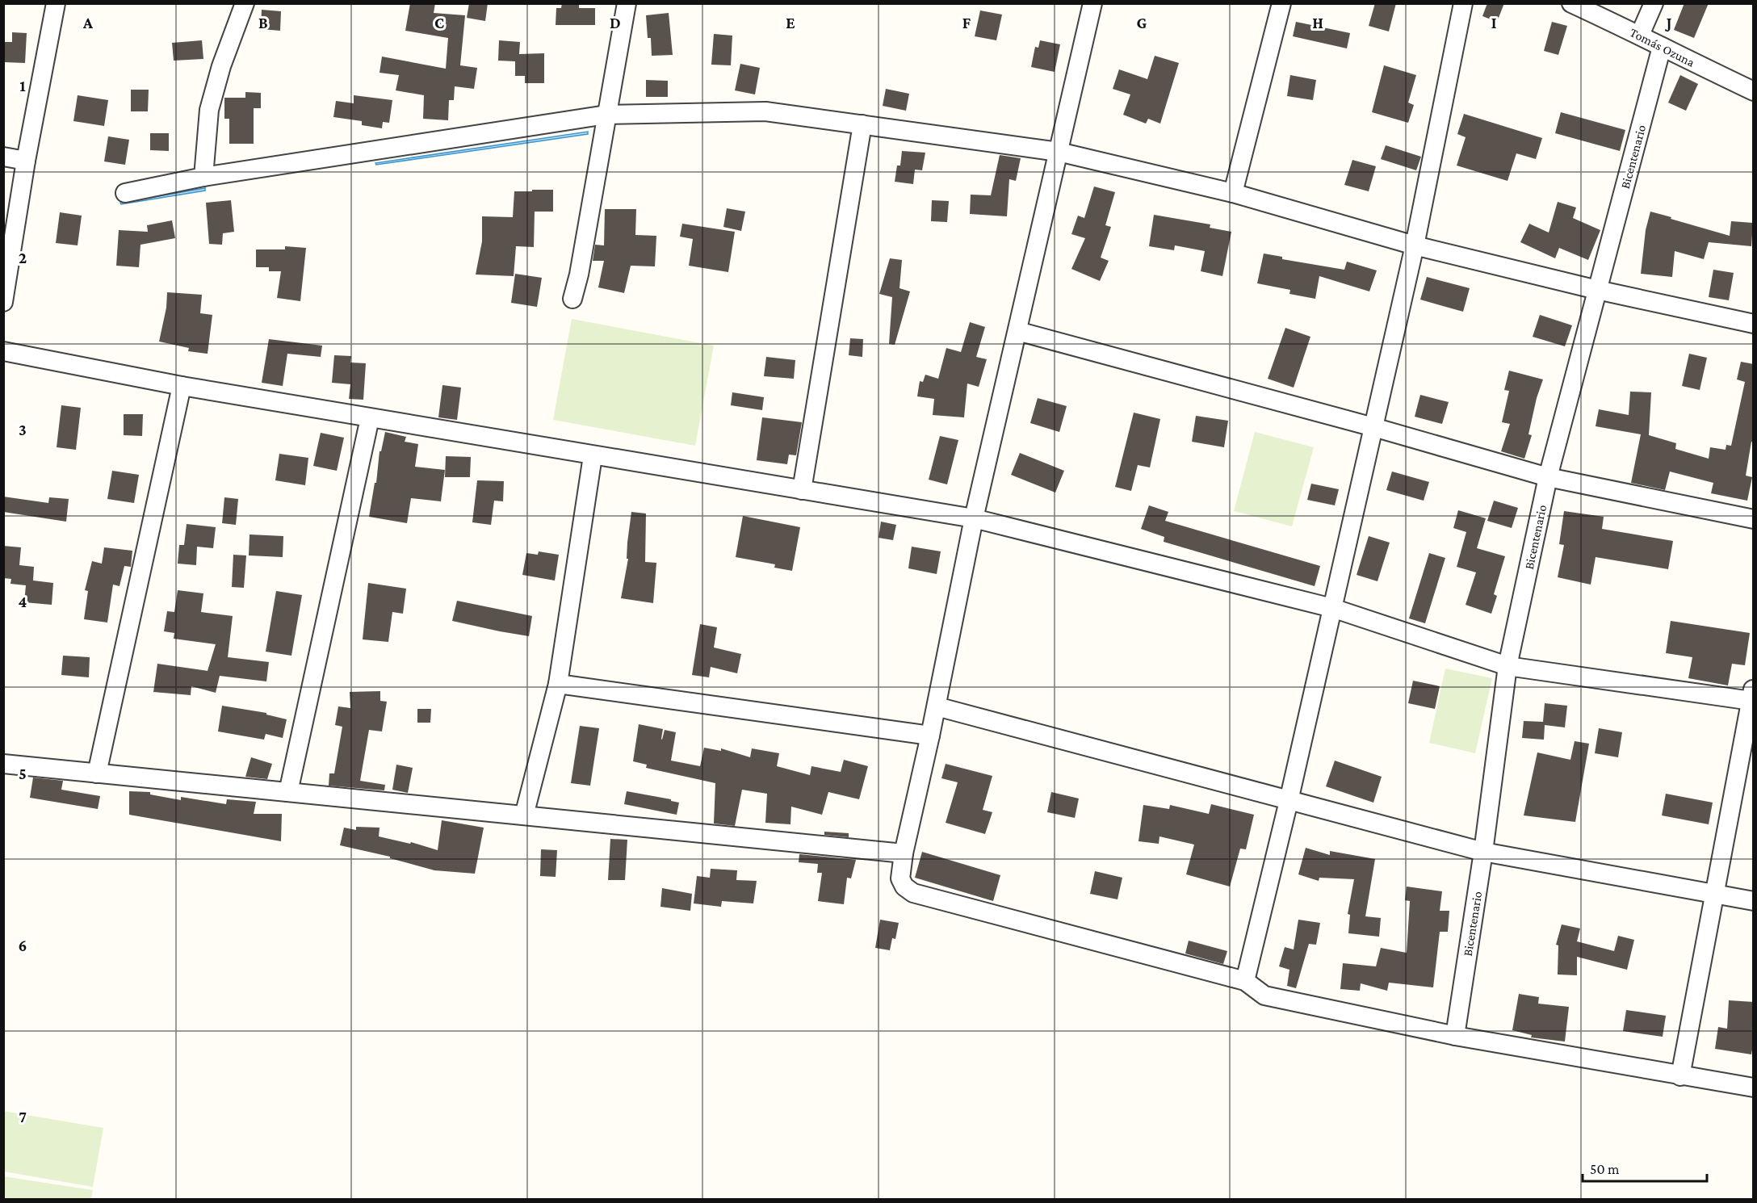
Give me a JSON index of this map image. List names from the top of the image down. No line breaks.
{"streets":{"street":["Tomás Ozuna","Bicentenario"]},"crossings":[["Tomás Ozuna","Bicentenario"]],"scale_bar":"50 m","grid":{"columns":["A","B","C","D","E","F","G","H","I","J"],"rows":["1","2","3","4","5","6","7"]}}
